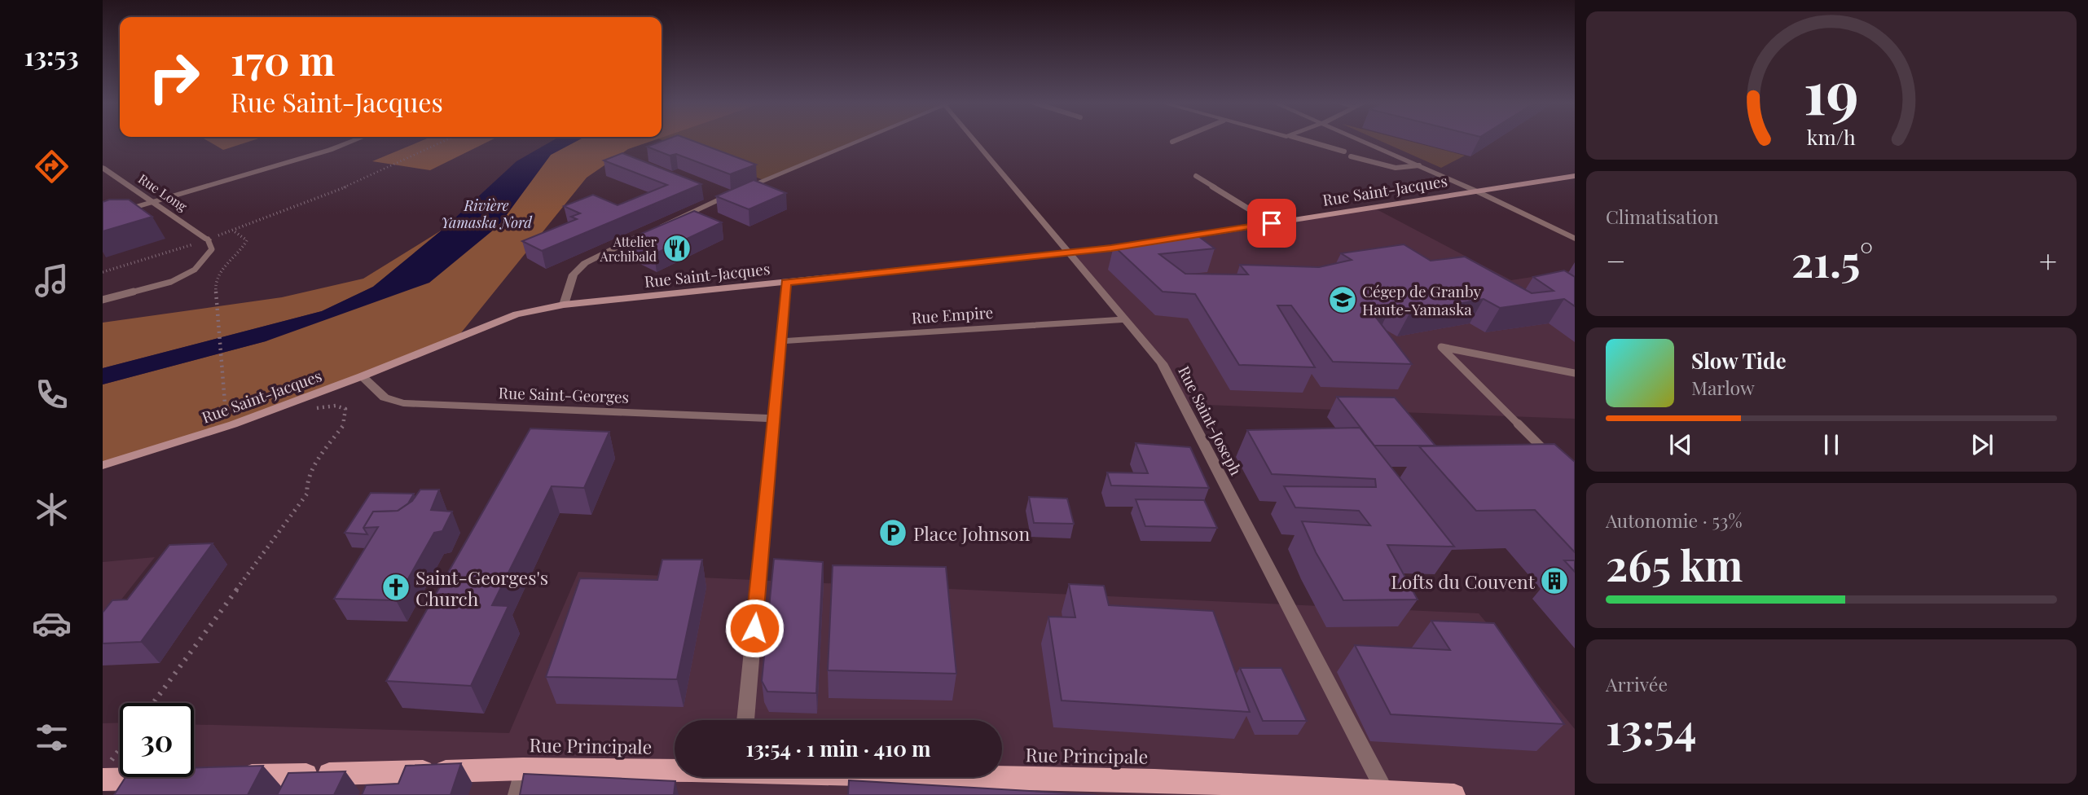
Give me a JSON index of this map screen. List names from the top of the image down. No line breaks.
{"streets":{"main road":["Rue Saint-Jacques","Rue Principale"],"street":["Rue Long","Rue Empire","Rue Saint-Georges","Rue Saint-Joseph"]},"crossings":[["Rue Saint-Jacques","Rue Saint-Georges"],["Rue Saint-Jacques","Rue Saint-Joseph"],["Rue Empire","Rue Saint-Joseph"],["Rue Saint-Joseph","Rue Principale"]],"water":["Rivière Yamaska Nord"],"places":{"restaurant":["Attelier Archibald"],"school or university":["Cégep de Granby Haute-Yamaska"],"parking":["Place Johnson"],"building":["Lofts du Couvent"],"church":["Saint-Georges's Church"]},"page":{"tabs":"13:53","turn":["170 m","Rue Saint-Jacques"],"tile":["Climatisation",["Autonomie · 53%","265 km"],["Arrivée","13:54"]],"heat":["−","21.5°","+"],"song":["Slow Tide","Marlow"],"limit":"30","trip":"13:54 · 1 min · 410 m","gauge":["19","km/h"]}}
